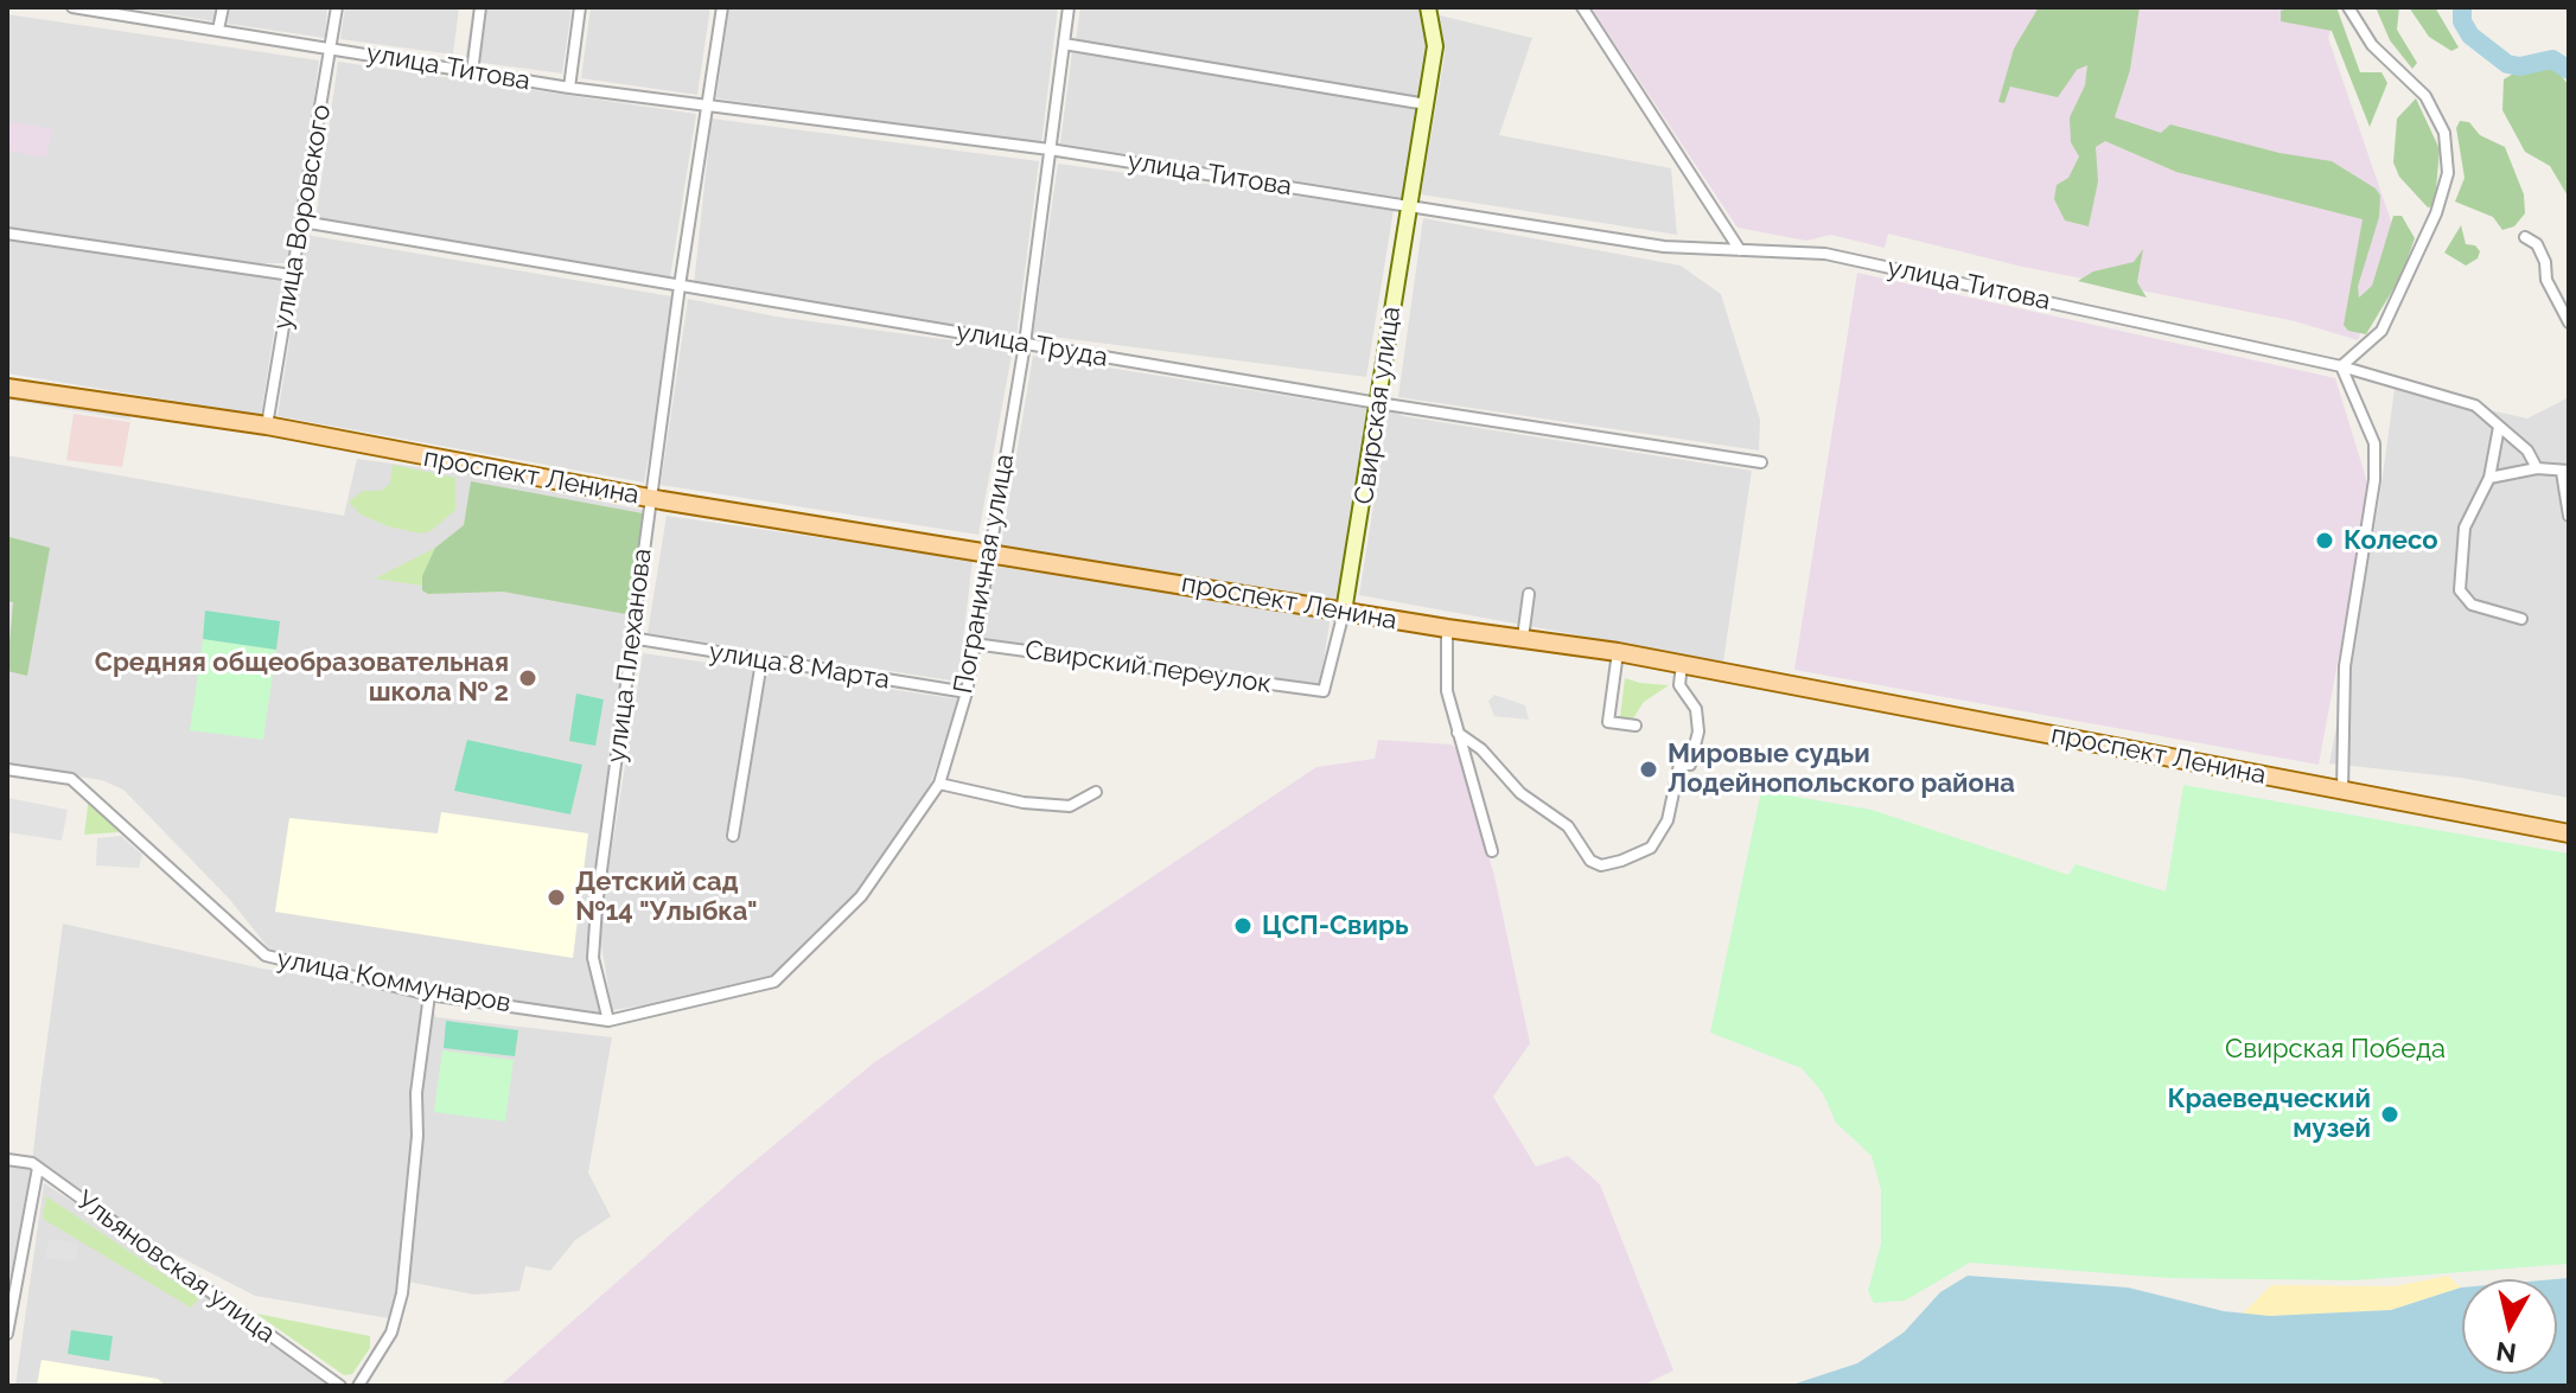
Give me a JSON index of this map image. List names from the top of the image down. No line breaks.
{"streets":{"main road":["проспект Ленина"],"street":["улица Титова","улица Воровского","улица Труда","Свирская улица","Пограничная улица","улица Плеханова","улица 8 Марта","Свирский переулок","улица Коммунаров","Ульяновская улица"]},"crossings":[["улица Титова","улица Воровского"],["улица Титова","Свирская улица"],["улица Титова","Пограничная улица"],["улица Титова","улица Плеханова"],["улица Воровского","улица Труда"],["улица Воровского","проспект Ленина"],["улица Труда","Свирская улица"],["улица Труда","Пограничная улица"],["улица Труда","улица Плеханова"],["Свирская улица","проспект Ленина"],["Свирская улица","Свирский переулок"],["проспект Ленина","Пограничная улица"],["проспект Ленина","улица Плеханова"],["Пограничная улица","улица 8 Марта"],["Пограничная улица","Свирский переулок"],["Пограничная улица","улица Коммунаров"],["улица Плеханова","улица 8 Марта"],["улица Плеханова","улица Коммунаров"]],"parks":["Свирская Победа"],"places":["Колесо","Средняя общеобразовательная школа № 2","Мировые судьи Лодейнопольского района","Детский сад №14 \"Улыбка\"","ЦСП-Свирь","Краеведческий музей"],"north":"bottom"}
